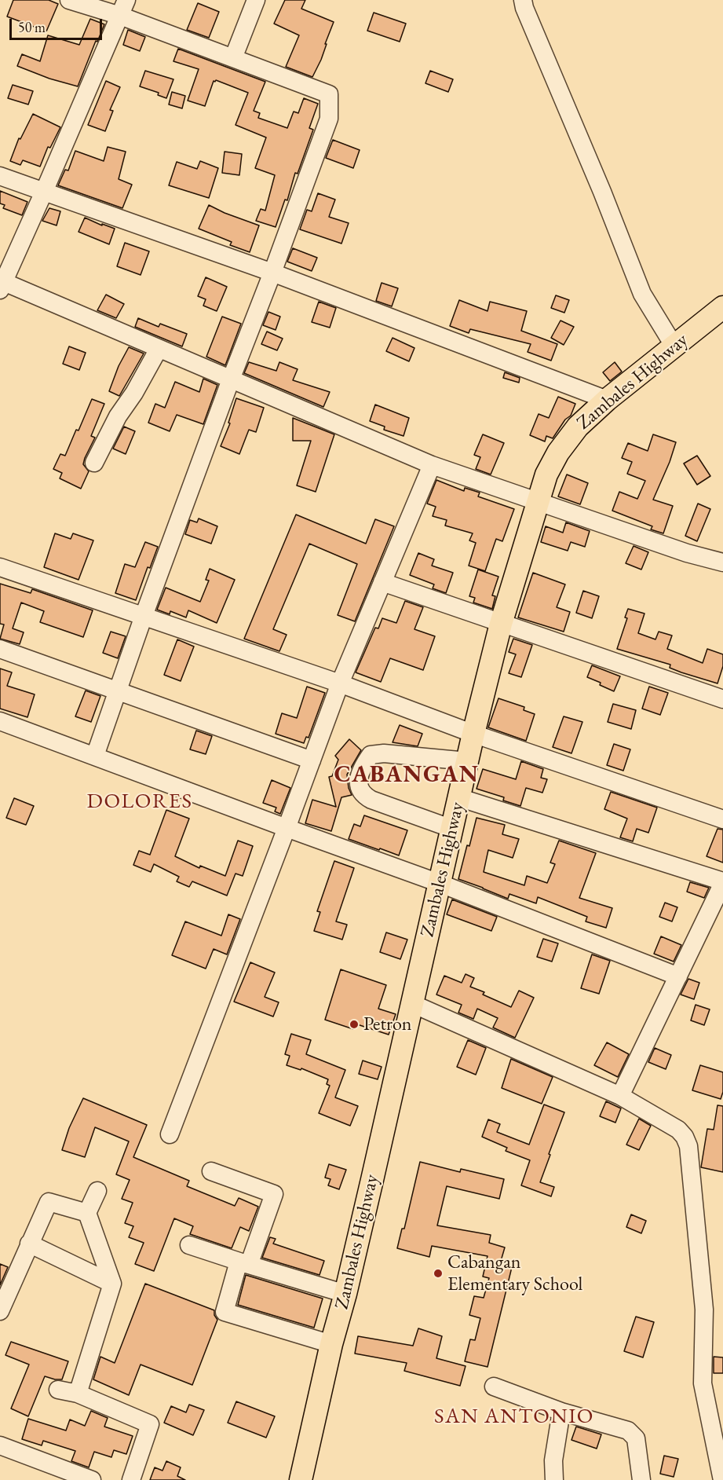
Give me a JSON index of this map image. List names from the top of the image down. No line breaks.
{"streets":{"main road":["Zambales Highway"]},"districts":["CABANGAN","DOLORES","SAN ANTONIO"],"places":["Petron","Cabangan Elementary School"],"scale_bar":"50 m"}
